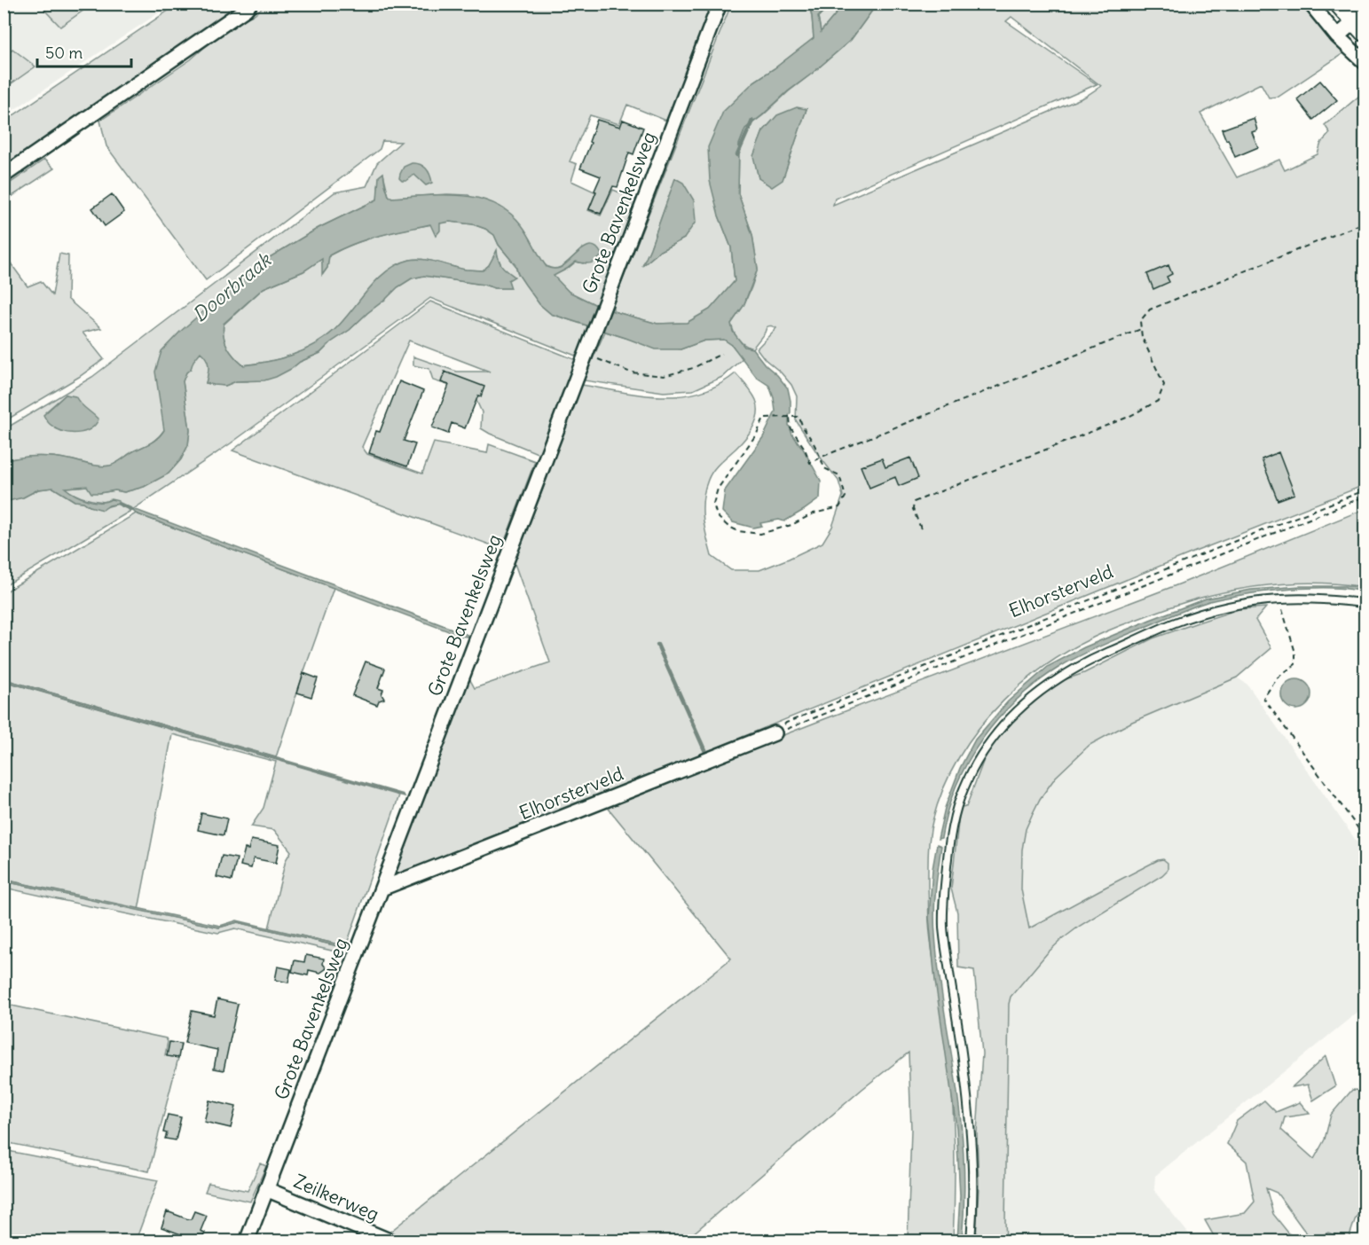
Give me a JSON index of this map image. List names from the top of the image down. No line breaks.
{"streets":{"street":["Grote Bavenkelsweg","Elhorsterveld","Zeilkerweg"]},"crossings":[["Grote Bavenkelsweg","Elhorsterveld"],["Grote Bavenkelsweg","Zeilkerweg"]],"water":["Doorbraak"],"scale_bar":"50 m"}
